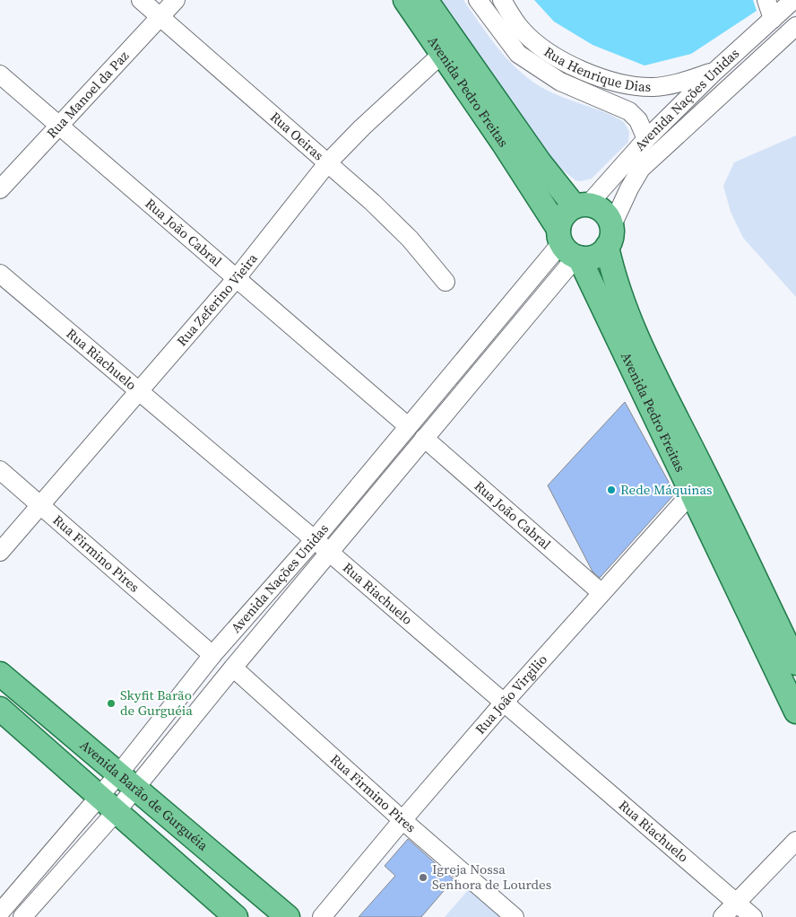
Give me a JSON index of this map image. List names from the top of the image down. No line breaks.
{"streets":{"main road":["Avenida Pedro Freitas","Avenida Barão de Gurguéia"],"street":["Rua Henrique Dias","Rua Manoel da Paz","Avenida Nações Unidas","Rua Oeiras","Rua João Cabral","Rua Zeferino Vieira","Rua Riachuelo","Rua Firmino Pires","Rua João Virgilio"]},"crossings":[["Rua Henrique Dias","Avenida Nações Unidas"],["Avenida Pedro Freitas","Avenida Nações Unidas"],["Avenida Pedro Freitas","Rua Zeferino Vieira"],["Avenida Pedro Freitas","Rua João Virgilio"],["Rua Manoel da Paz","Rua Oeiras"],["Rua Manoel da Paz","Rua João Cabral"],["Avenida Nações Unidas","Rua João Cabral"],["Avenida Nações Unidas","Rua Riachuelo"],["Avenida Nações Unidas","Rua Firmino Pires"],["Avenida Nações Unidas","Avenida Barão de Gurguéia"],["Rua Oeiras","Rua Zeferino Vieira"],["Rua João Cabral","Rua Zeferino Vieira"],["Rua João Cabral","Rua João Virgilio"],["Rua Zeferino Vieira","Rua Riachuelo"],["Rua Zeferino Vieira","Rua Firmino Pires"],["Rua Riachuelo","Rua João Virgilio"],["Rua Firmino Pires","Rua João Virgilio"]],"places":["Rede Máquinas","Skyfit Barão de Gurguéia","Igreja Nossa Senhora de Lourdes"]}
